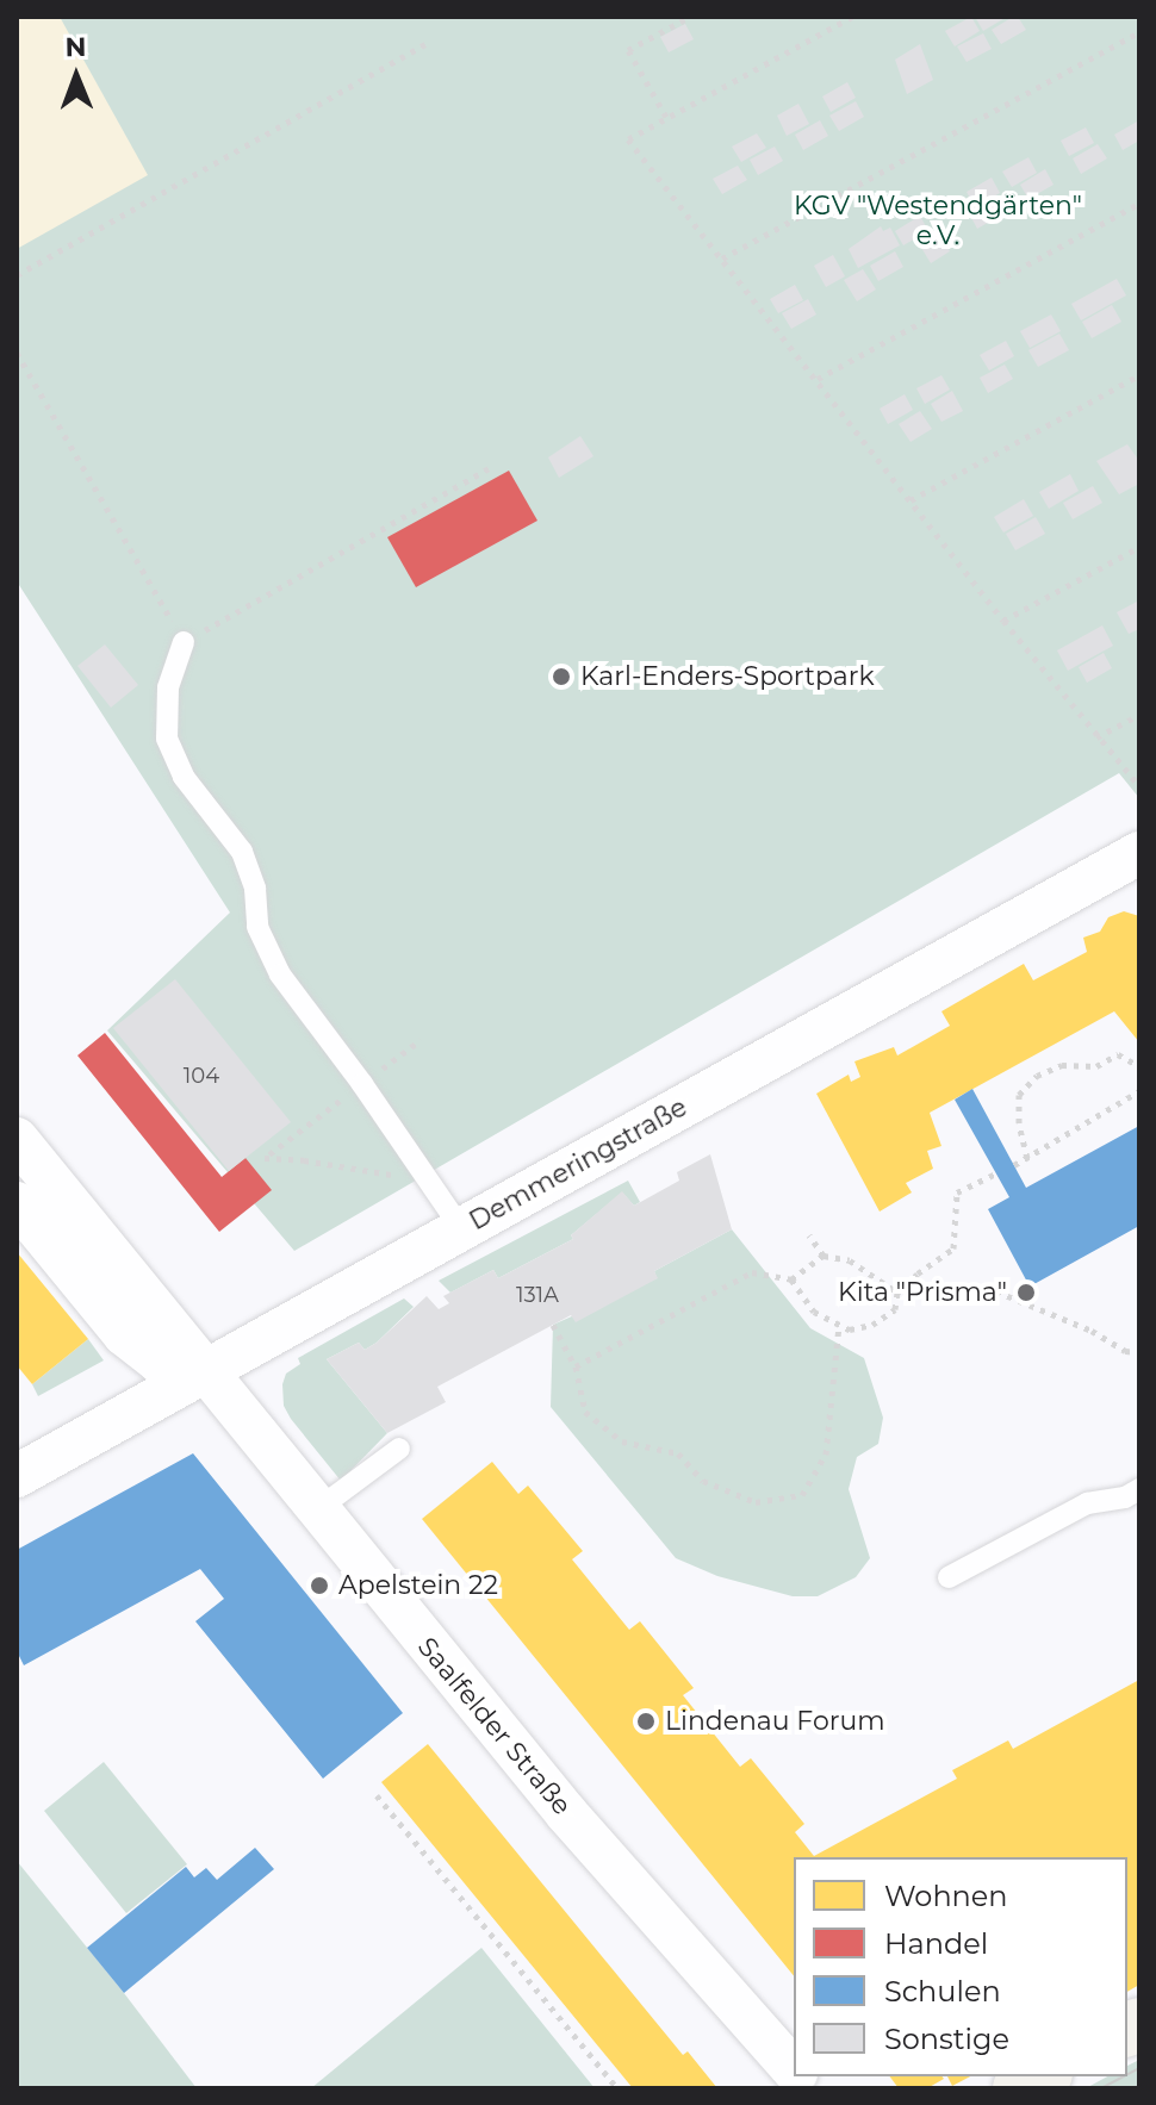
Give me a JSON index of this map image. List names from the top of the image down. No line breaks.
{"streets":{"street":["Demmeringstraße","Saalfelder Straße"]},"crossings":[["Demmeringstraße","Saalfelder Straße"]],"parks":["KGV \"Westendgärten\" e.V."],"places":["Karl-Enders-Sportpark","Kita \"Prisma\"","Apelstein 22","Lindenau Forum"],"house_numbers":["104","131A"],"legend":["Wohnen","Handel","Schulen","Sonstige"],"north":"top"}
